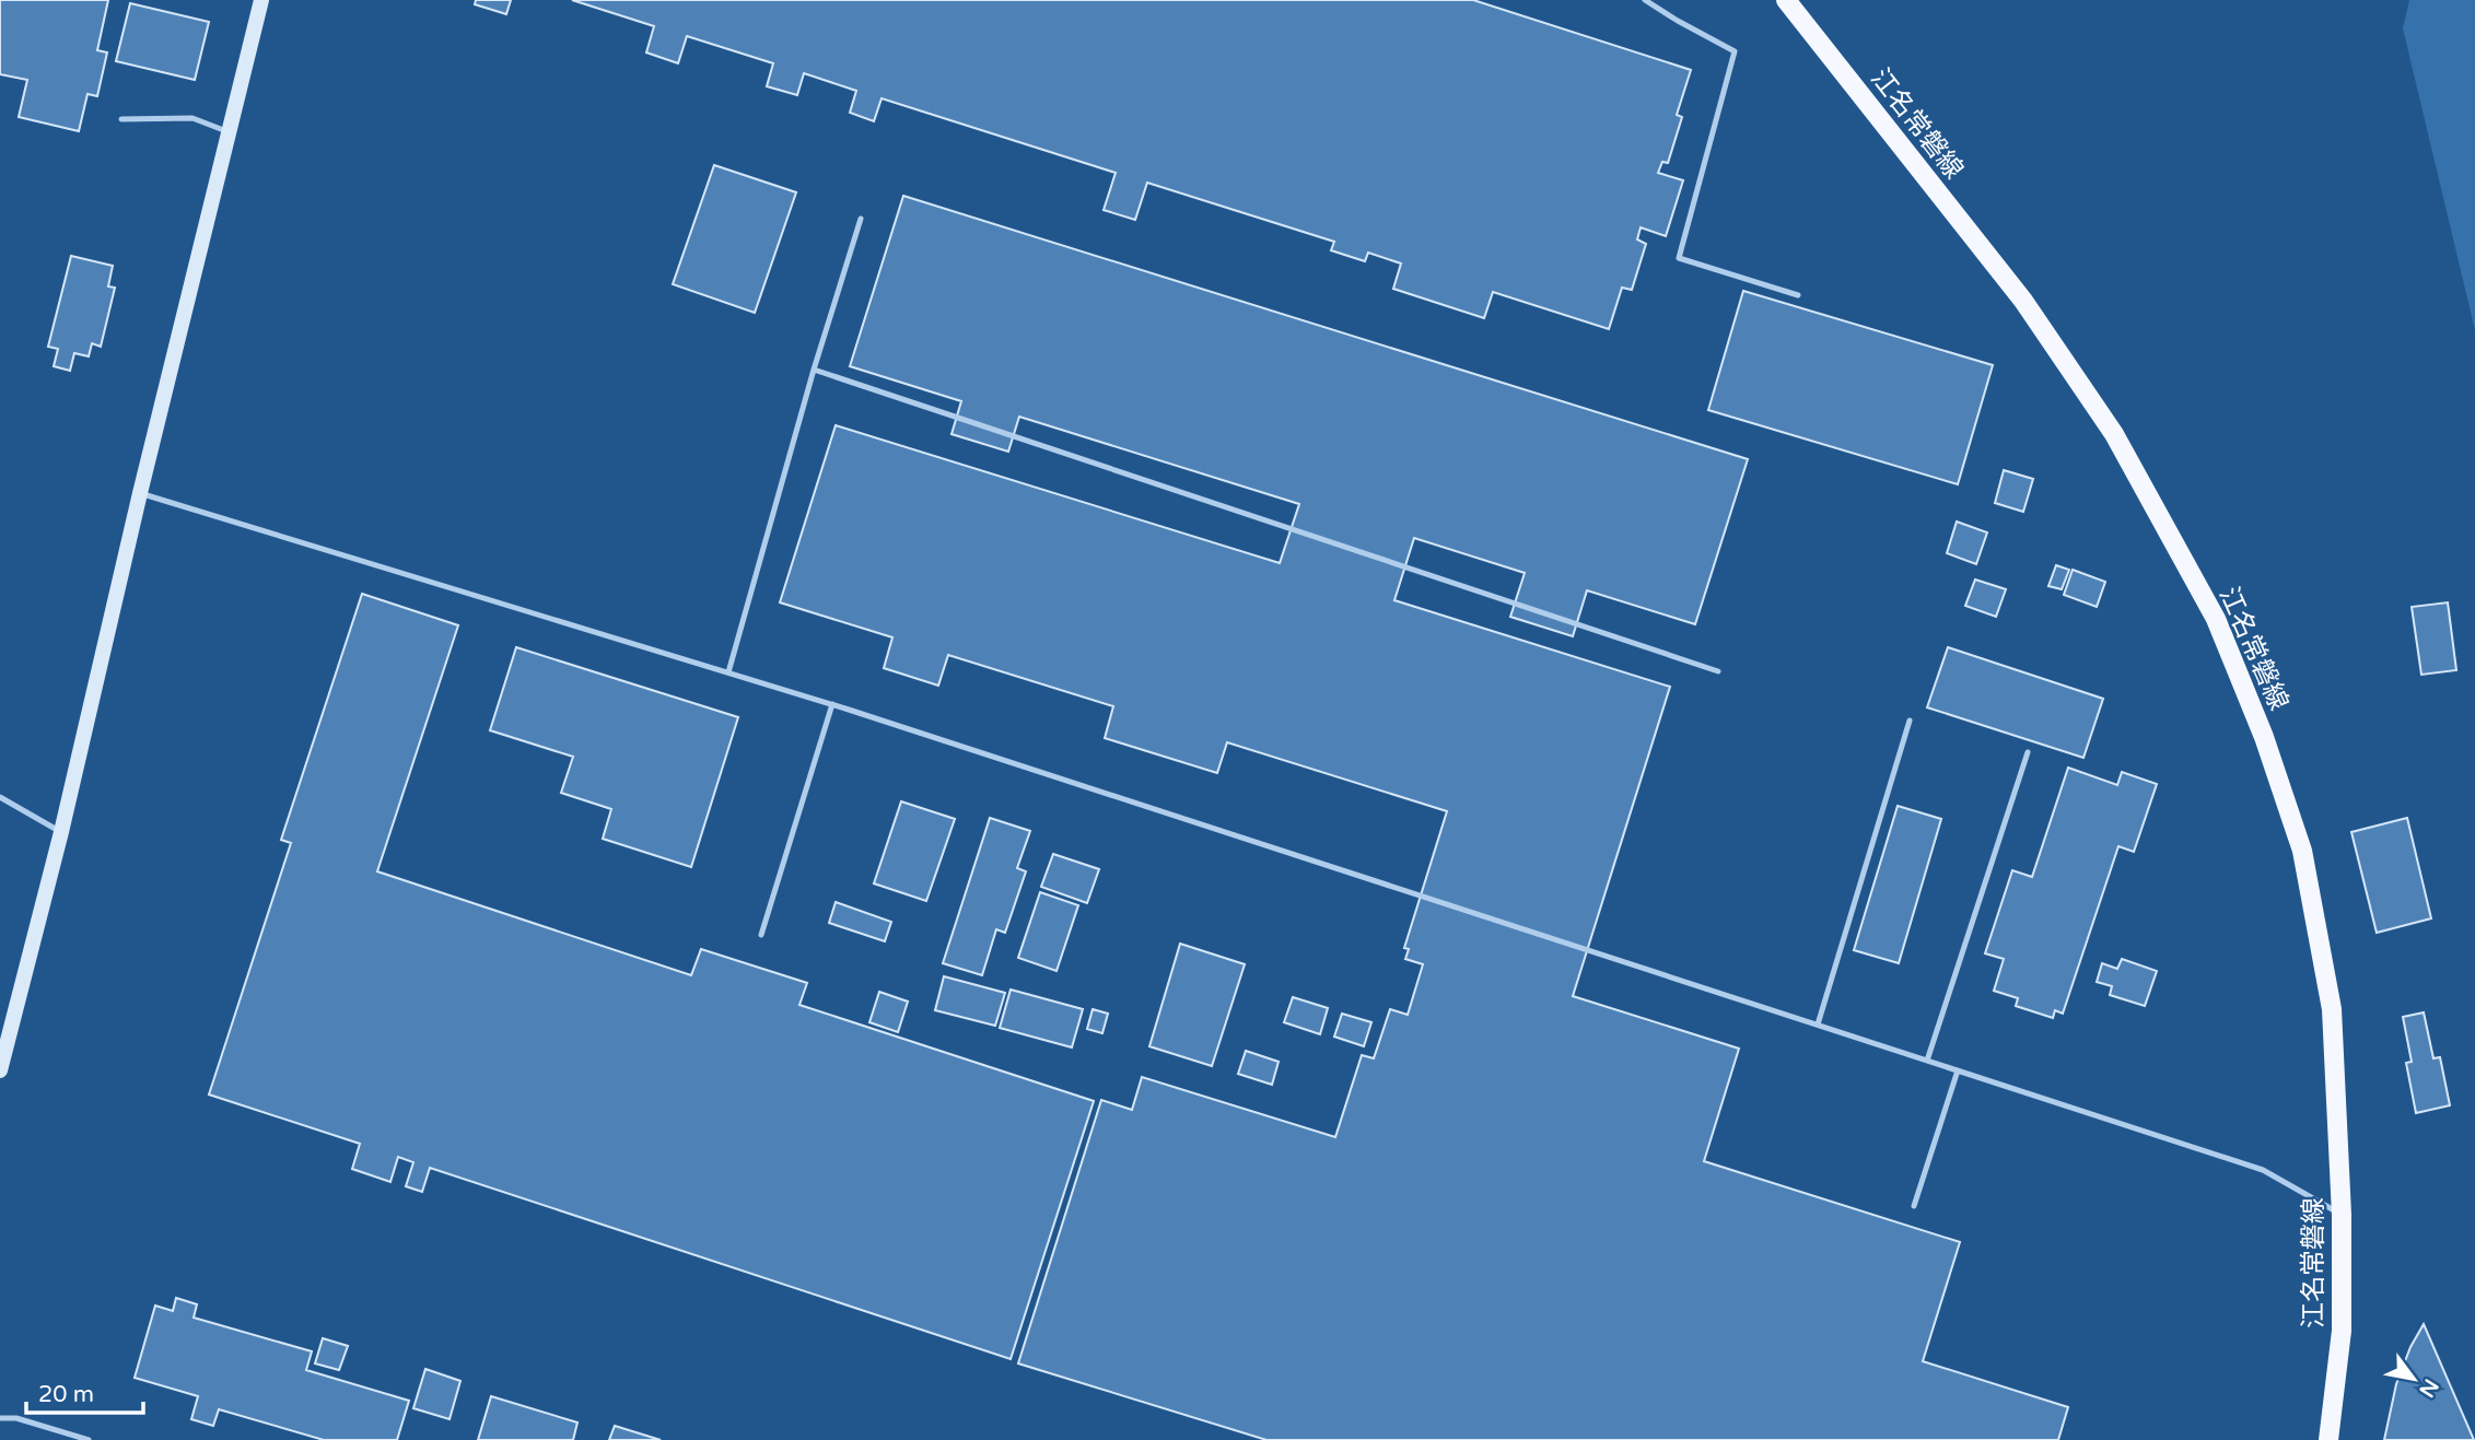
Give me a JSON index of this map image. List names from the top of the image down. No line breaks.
{"streets":{"main road":["江名常磐線"]},"scale_bar":"20 m","north":"bottom right"}
